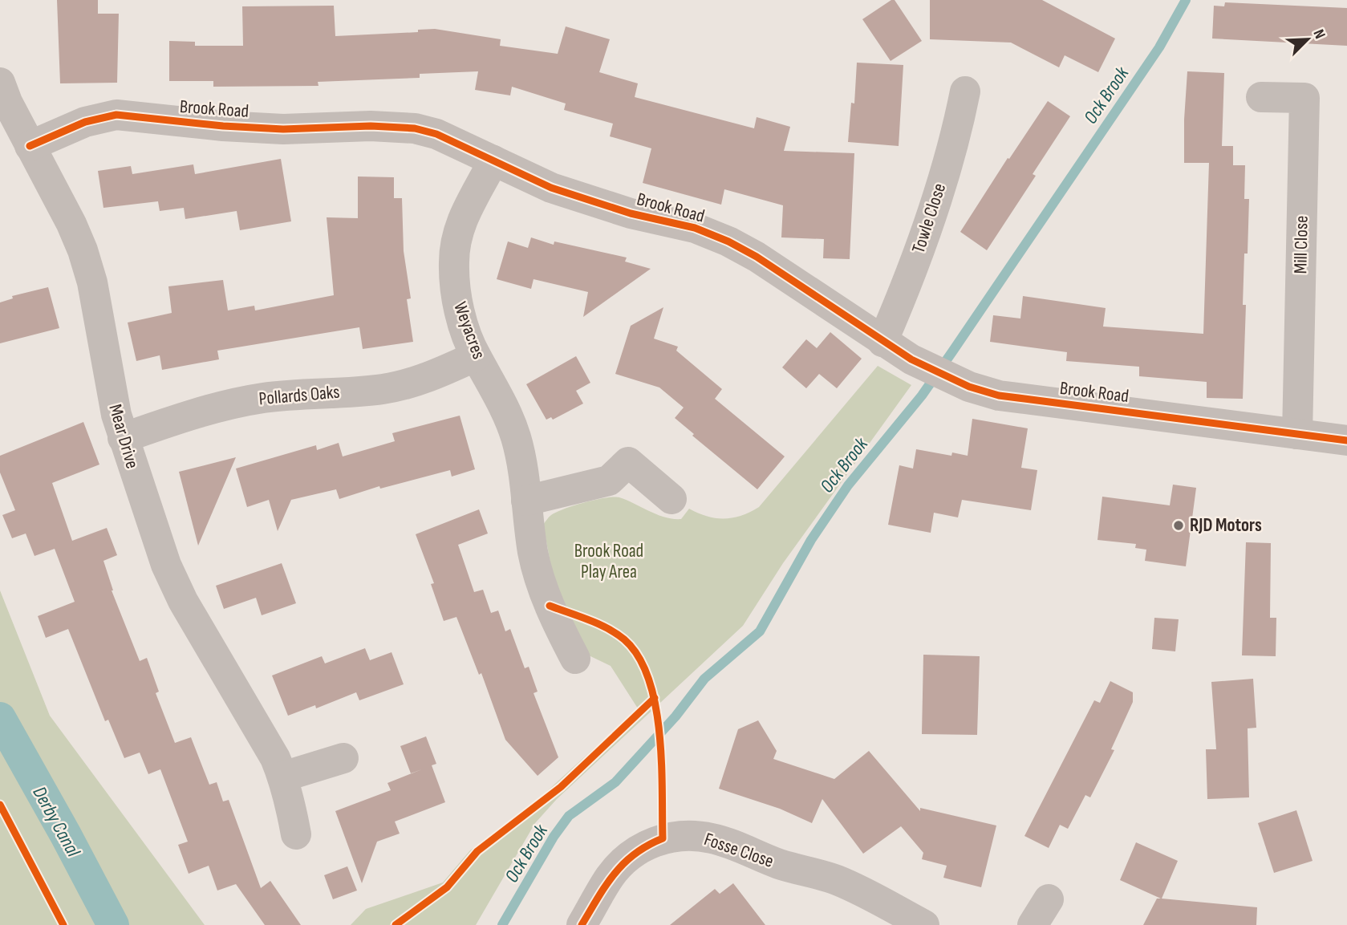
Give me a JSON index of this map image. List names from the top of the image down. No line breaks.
{"streets":{"street":["Brook Road","Towle Close","Mill Close","Weyacres","Pollards Oaks","Mear Drive","Fosse Close"]},"crossings":[["Brook Road","Towle Close"],["Brook Road","Mill Close"],["Brook Road","Weyacres"],["Brook Road","Mear Drive"],["Weyacres","Pollards Oaks"],["Pollards Oaks","Mear Drive"]],"water":["Ock Brook","Derby Canal"],"parks":["Brook Road Play Area"],"places":["RJD Motors"],"north":"top right"}
